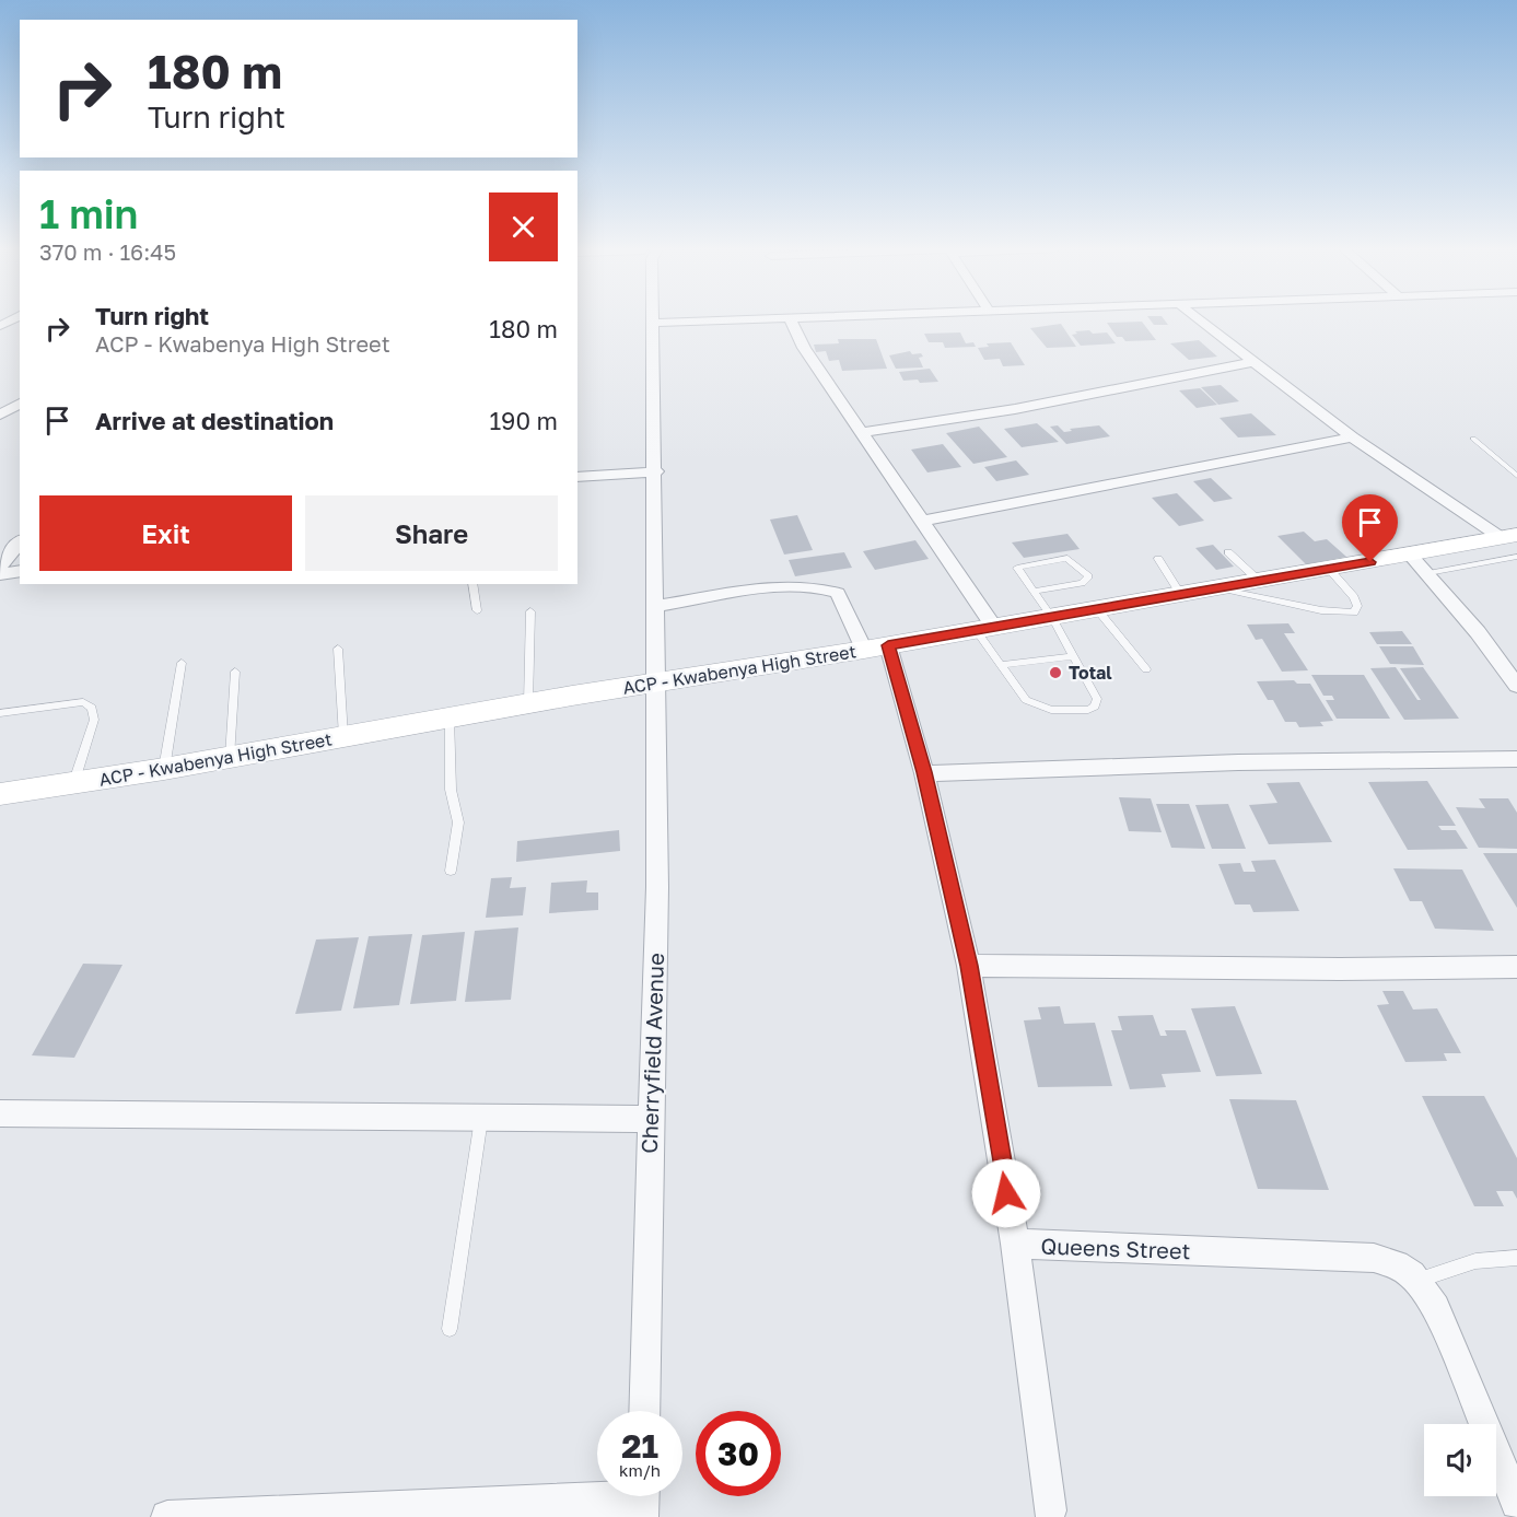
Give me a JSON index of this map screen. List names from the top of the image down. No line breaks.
{"streets":{"main road":["ACP - Kwabenya High Street"],"street":["Cherryfield Avenue","Queens Street"]},"crossings":[["ACP - Kwabenya High Street","Cherryfield Avenue"],["ACP - Kwabenya High Street","Queens Street"],["Cherryfield Avenue","Queens Street"]],"places":["Total"],"page":{"turn":["180 m","Turn right"],"heading":["1 min","370 m · 16:45"],"list":[{"name":"Turn right","note":"ACP - Kwabenya High Street","value":"180 m"},{"name":"Arrive at destination","value":"190 m"}],"buttons":["Exit","Share"],"speed":"21 km/h","limit":"30"}}
